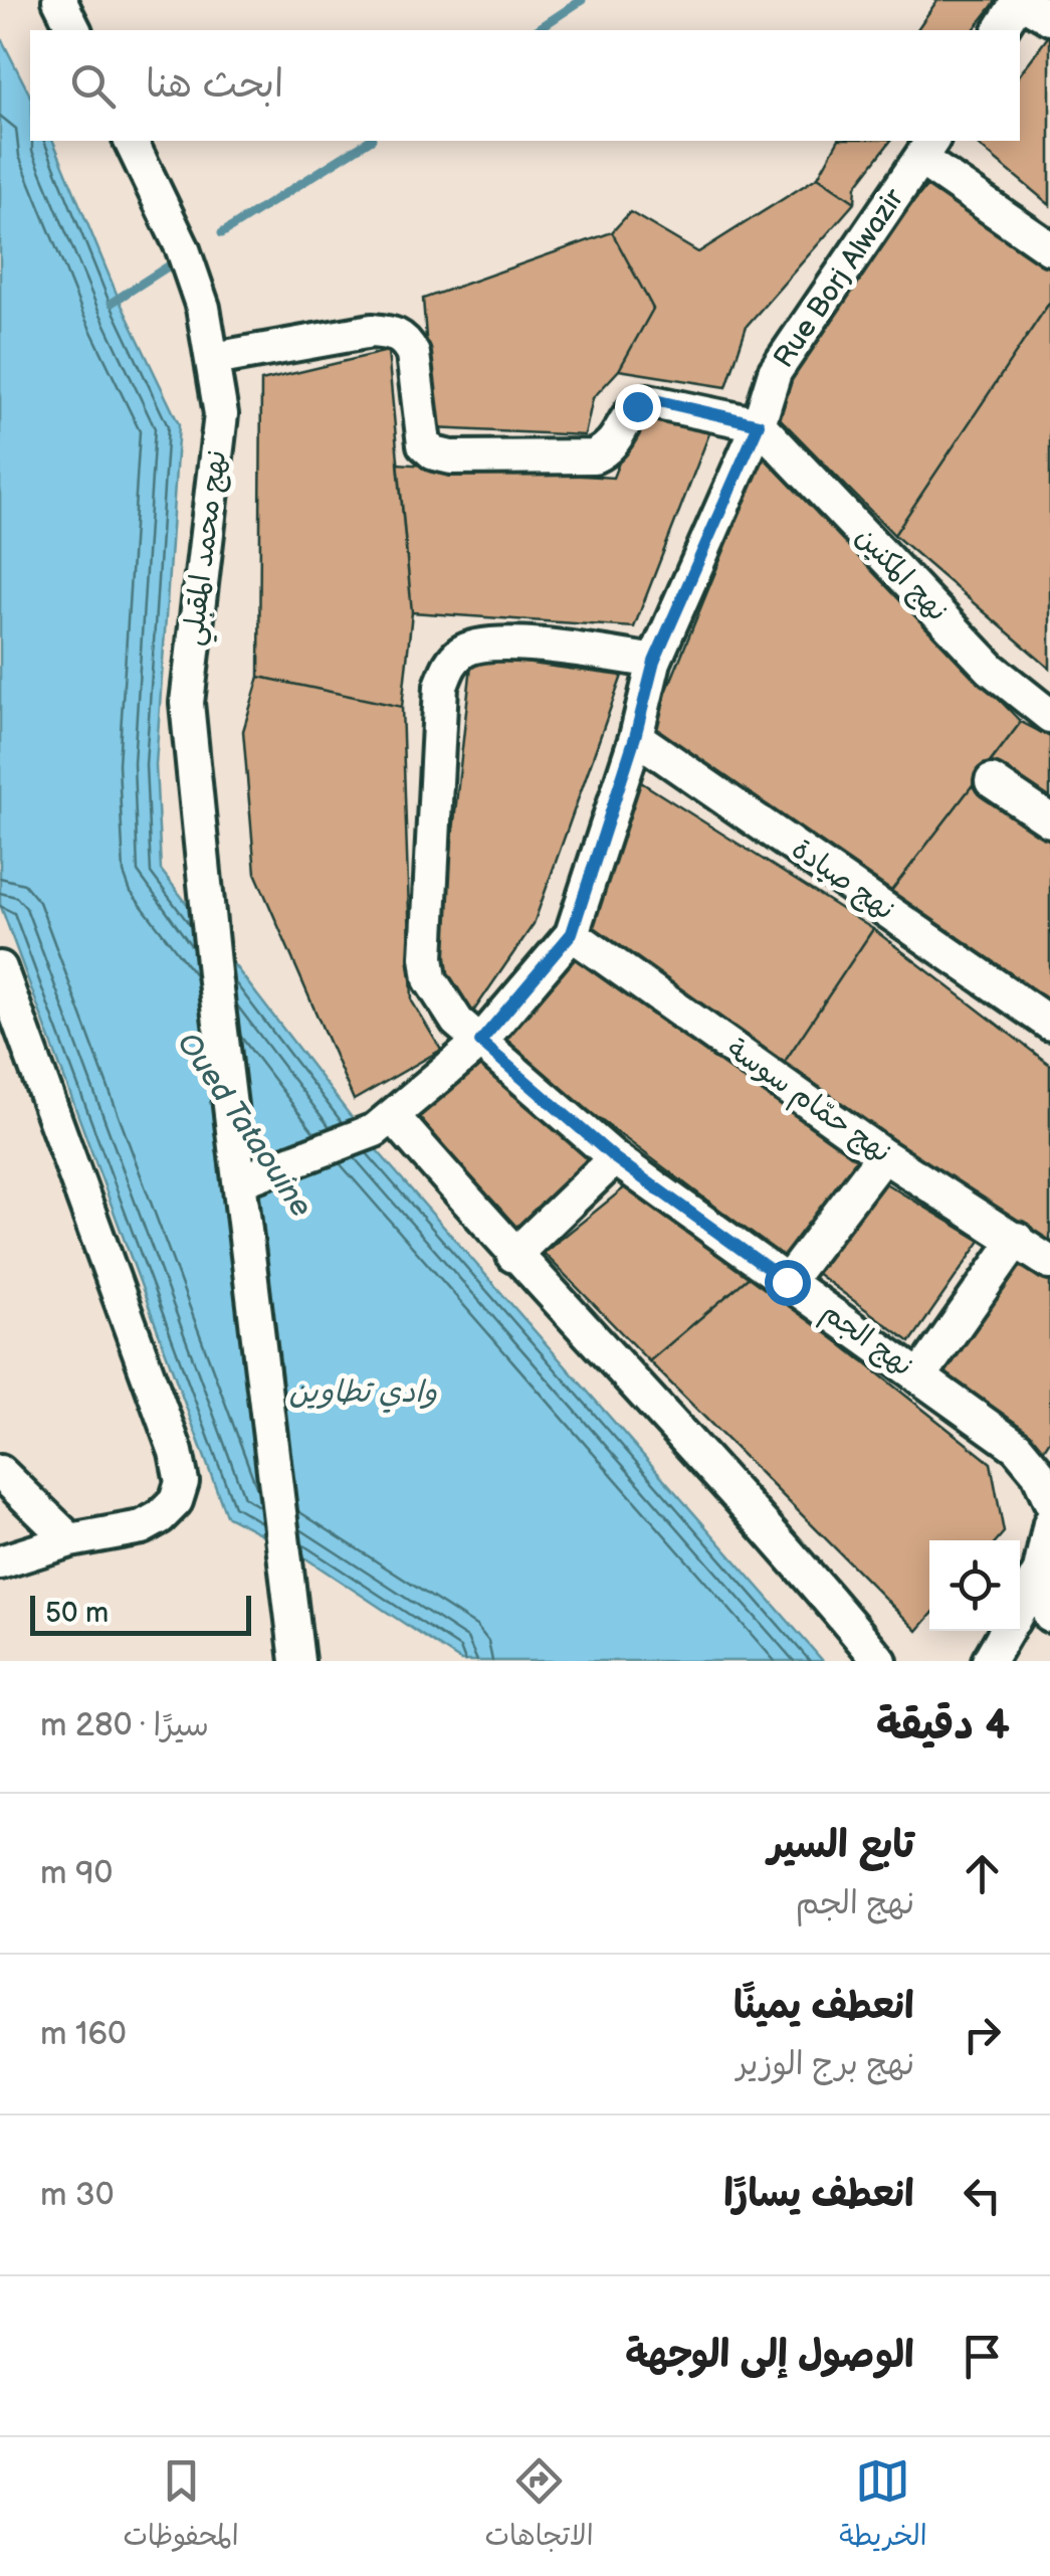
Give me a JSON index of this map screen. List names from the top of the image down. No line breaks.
{"streets":{"street":["Rue Borj Alwazir","نهج محمد المقبلي","نهج المكنين","نهج صيادة","نهج حمّام سوسة","نهج الجم"]},"crossings":[["Rue Borj Alwazir","نهج المكنين"],["Rue Borj Alwazir","نهج صيادة"],["Rue Borj Alwazir","نهج حمّام سوسة"],["Rue Borj Alwazir","نهج الجم"]],"water":["Oued Tataouine","وادي تطاوين"],"scale_bar":"50 m","page":{"search":"ابحث هنا","scale":"50 m","heading":["4 دقيقة","سيرًا · 280 m"],"list":[["تابع السير","نهج الجم","90 m"],["انعطف يمينًا","نهج برج الوزير","160 m"],["انعطف يسارًا","30 m"],"الوصول إلى الوجهة"],"nav":["الخريطة","الاتجاهات","المحفوظات"]}}
